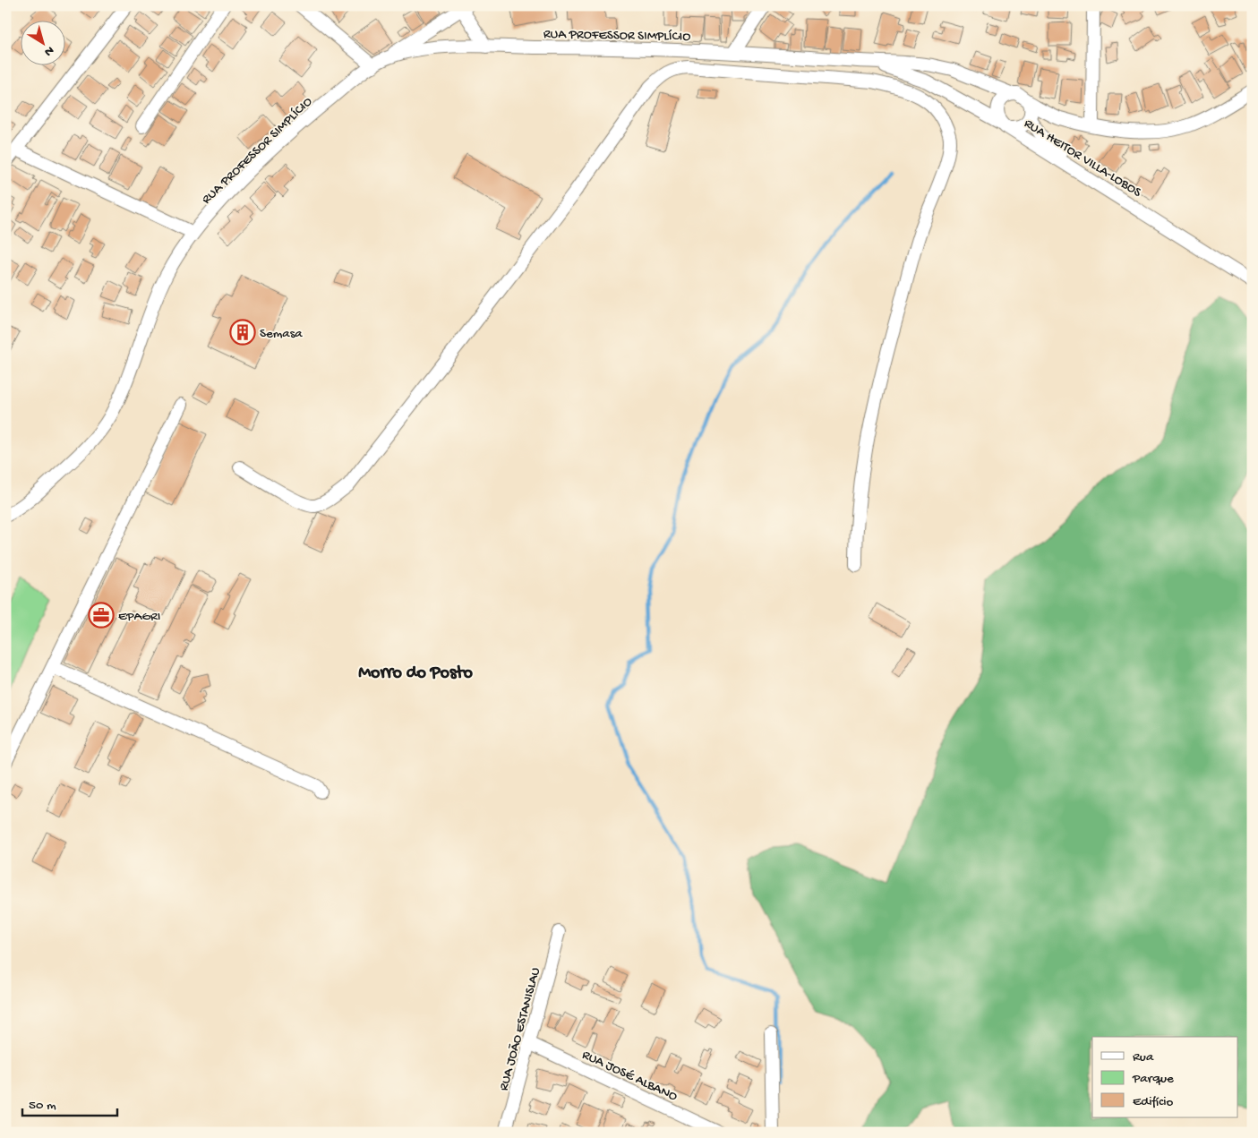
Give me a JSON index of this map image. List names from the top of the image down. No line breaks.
{"streets":{"street":["RUA PROFESSOR SIMPLÍCIO","RUA HEITOR VILLA-LOBOS","RUA JOÃO ESTANISLAU","RUA JOSÉ ALBANO"]},"crossings":[["RUA PROFESSOR SIMPLÍCIO","RUA HEITOR VILLA-LOBOS"],["RUA JOÃO ESTANISLAU","RUA JOSÉ ALBANO"]],"districts":["Morro do Posto"],"places":{"building":["Semasa"],"office":["EPAGRI"]},"legend":["Rua","Parque","Edifício"],"scale_bar":"50 m","north":"bottom right"}
